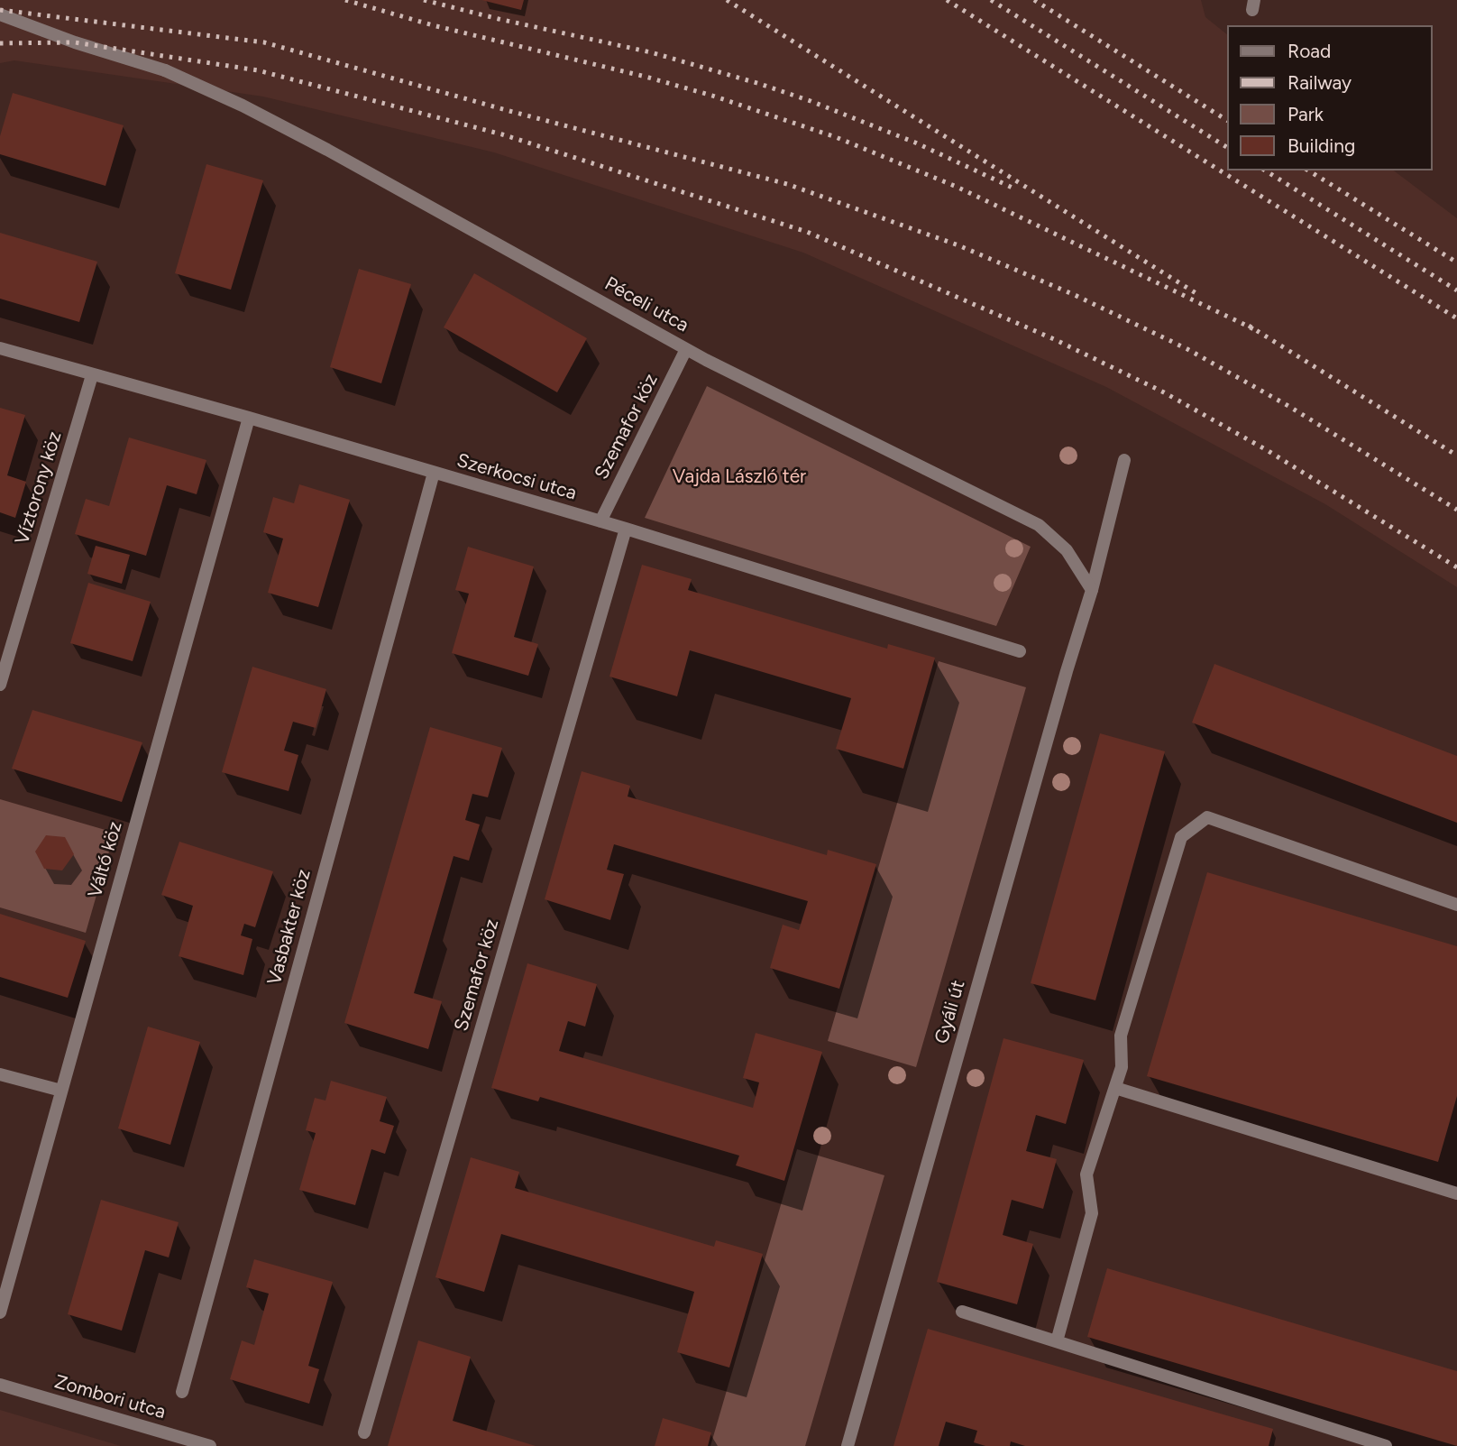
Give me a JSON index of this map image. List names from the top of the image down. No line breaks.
{"streets":{"street":["Péceli utca","Szemafor köz","Szerkocsi utca","Víztorony köz","Váltó köz","Vasbakter köz","Gyáli út","Zombori utca"]},"crossings":[["Péceli utca","Szemafor köz"],["Péceli utca","Gyáli út"],["Szemafor köz","Szerkocsi utca"],["Szerkocsi utca","Víztorony köz"],["Szerkocsi utca","Váltó köz"],["Szerkocsi utca","Vasbakter köz"]],"parks":["Vajda László tér"],"legend":["Road","Railway","Park","Building"]}
